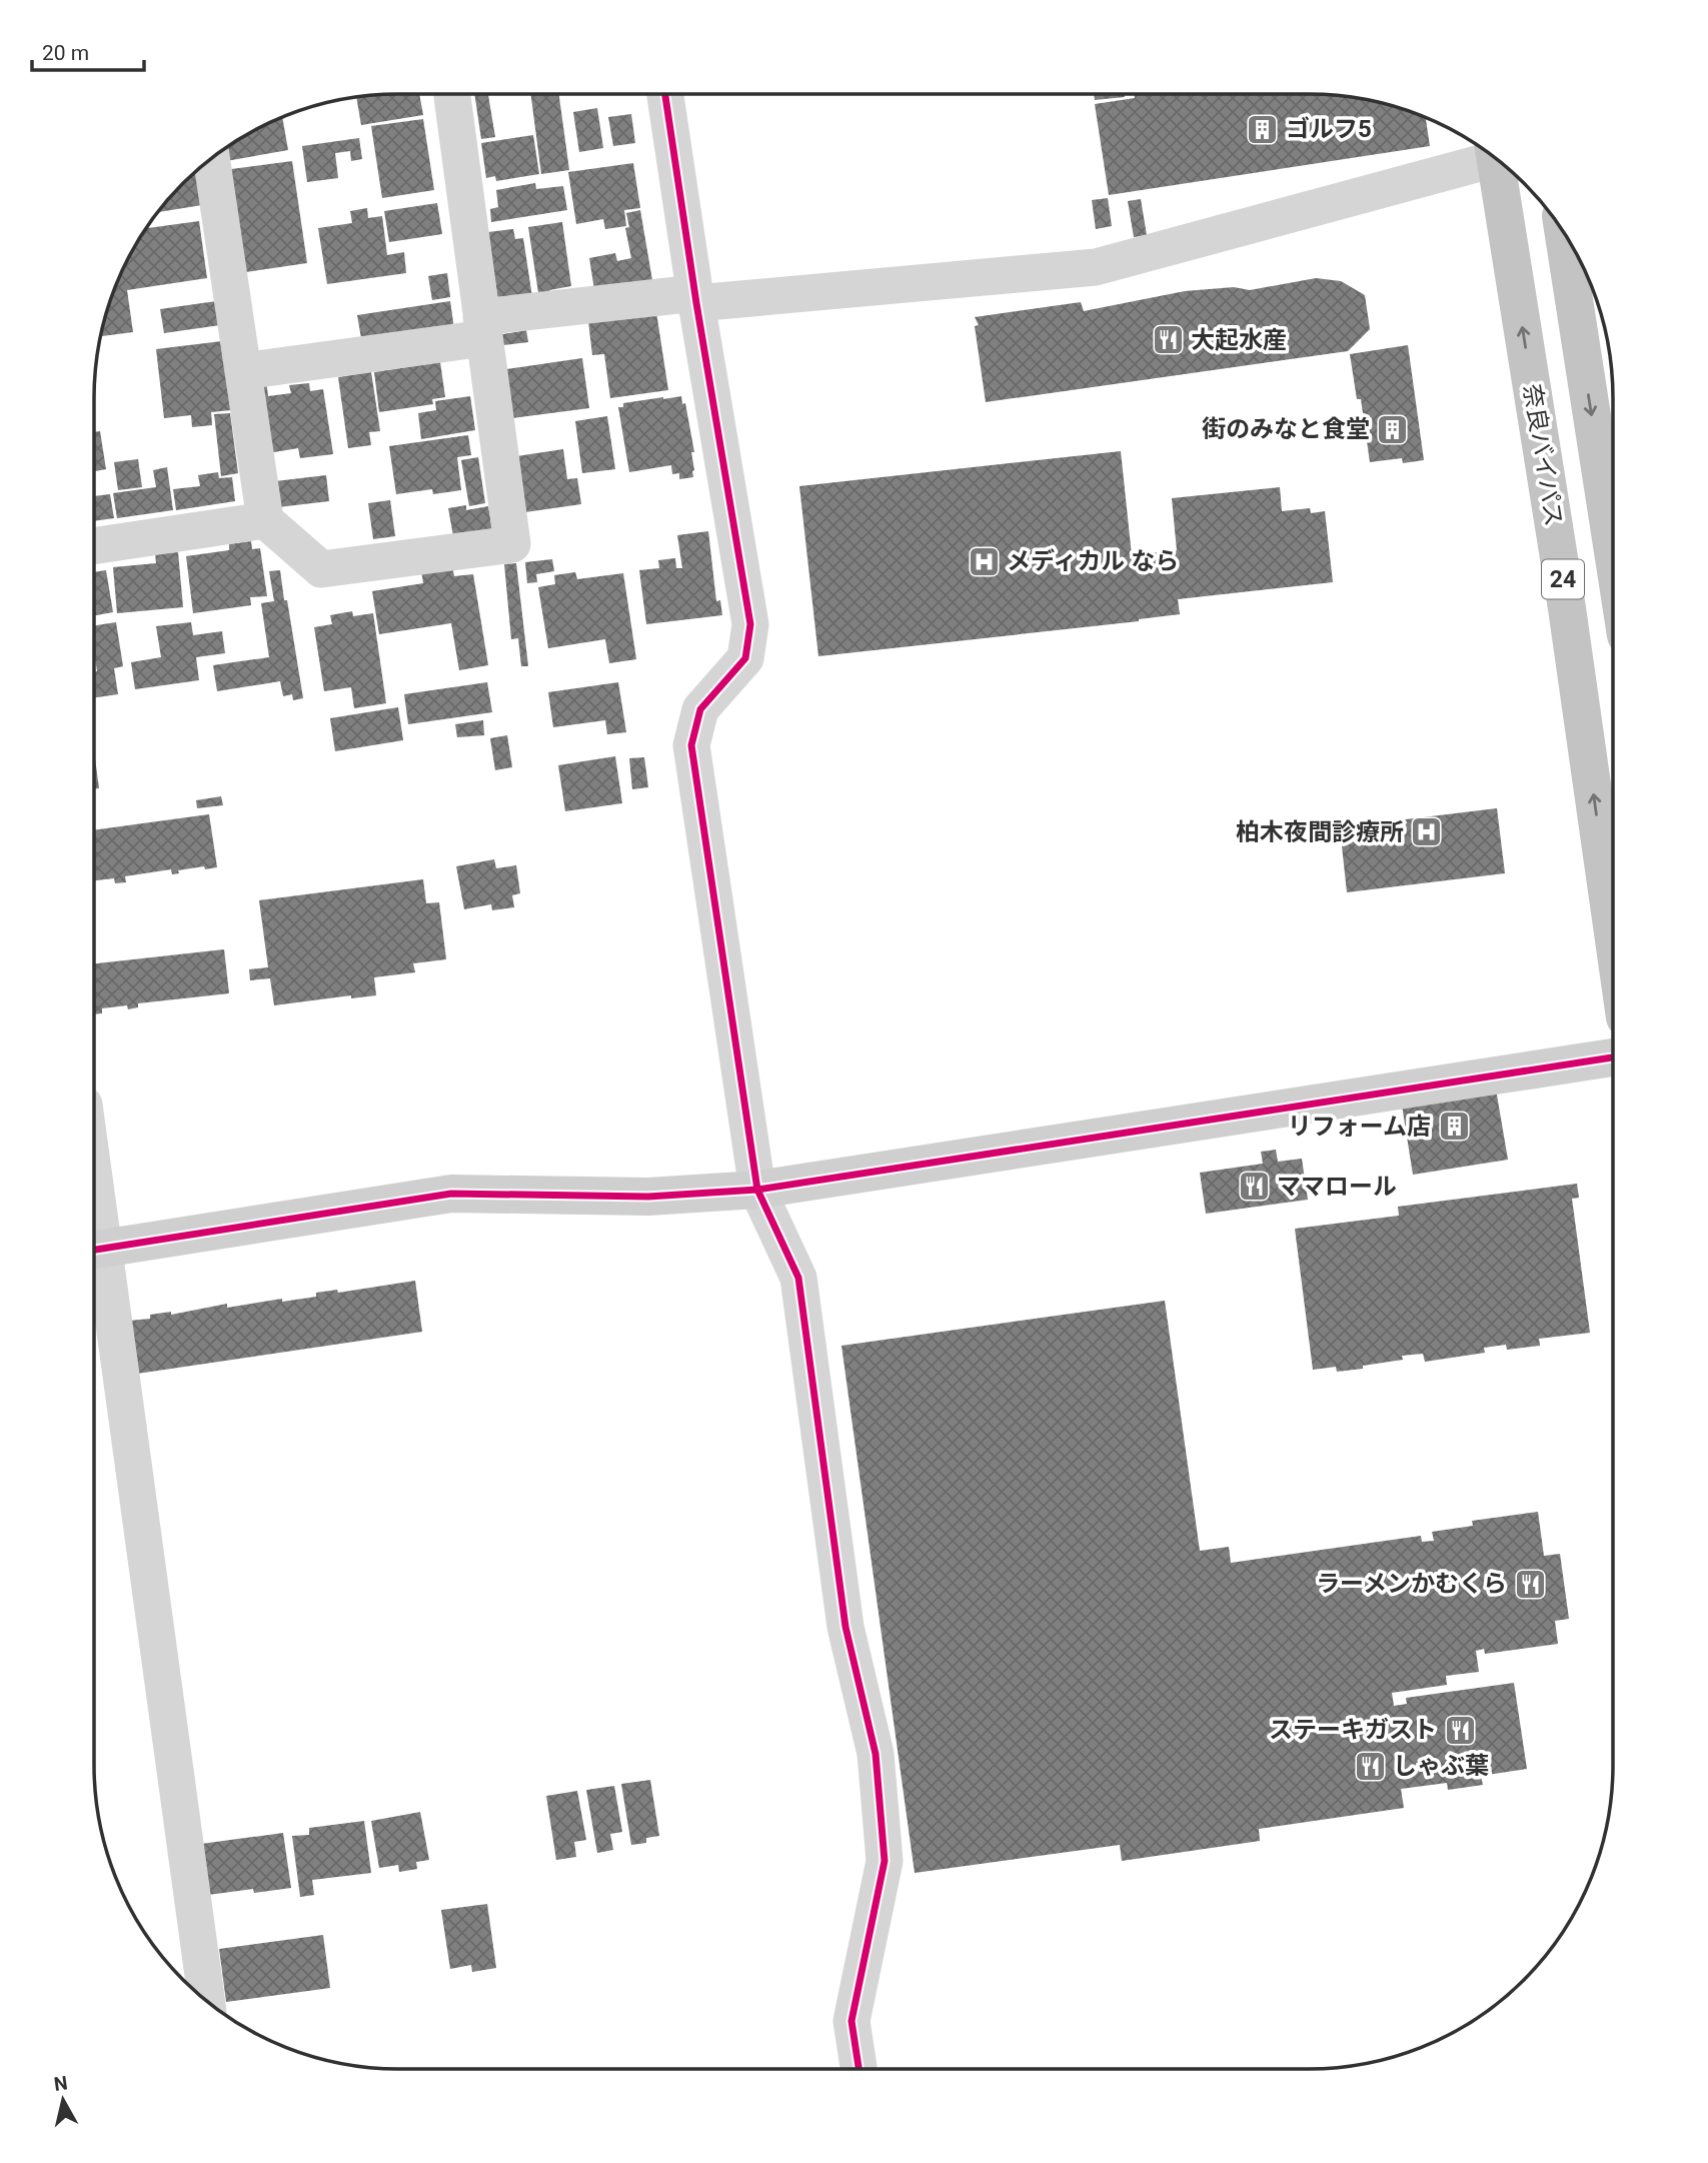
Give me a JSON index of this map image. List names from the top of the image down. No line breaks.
{"streets":{"highway":["奈良バイパス","24"]},"places":{"building":["ゴルフ5","街のみなと食堂","リフォーム店"],"restaurant":["大起水産","ママロール","ラーメンかむくら","ステーキガスト","しゃぶ葉"],"hospital":["メディカル なら","柏木夜間診療所"]},"scale_bar":"20 m","north":"top"}
